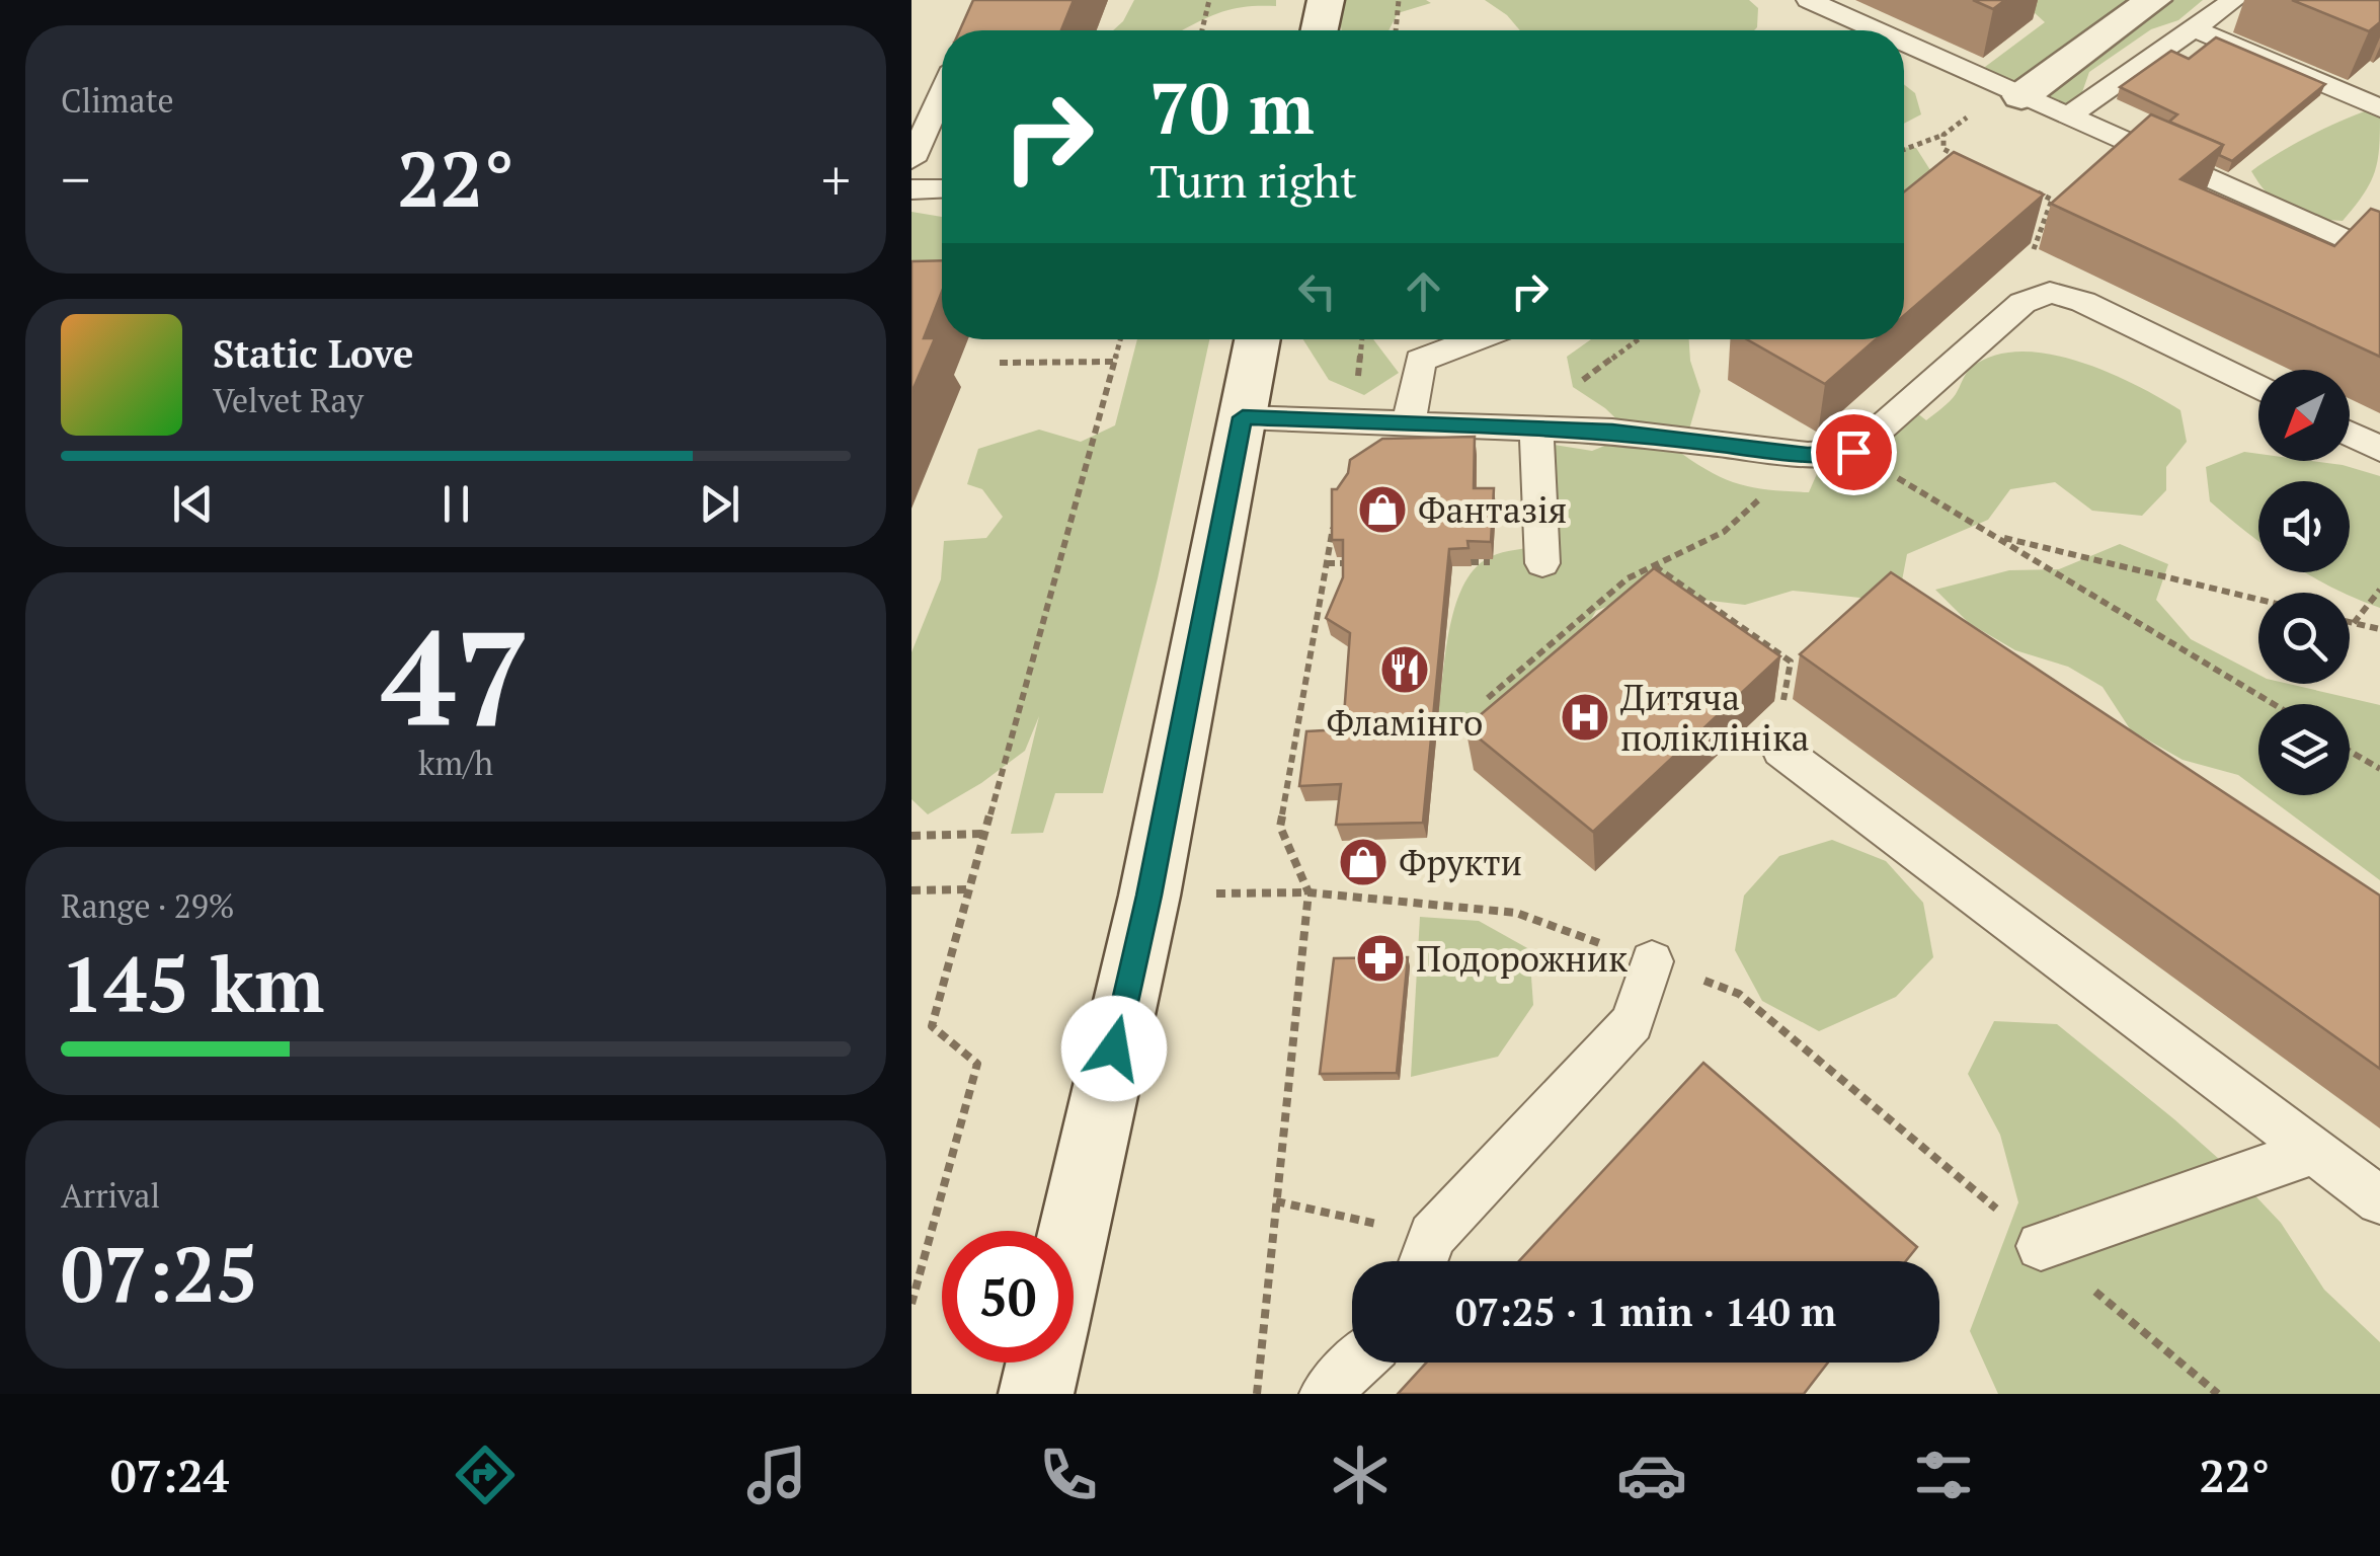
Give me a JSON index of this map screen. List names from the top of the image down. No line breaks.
{"places":{"shop":["Фантазія","Фрукти"],"restaurant":["Фламінго"],"hospital":["Дитяча поліклініка"],"pharmacy":["Подорожник"]},"north":"bottom left","page":{"tile":["Climate",["47","km/h"],["Range · 29%","145 km"],["Arrival","07:25"]],"turn":["70 m","Turn right"],"heat":["−","22°","+"],"song":["Static Love","Velvet Ray"],"limit":"50","trip":"07:25 · 1 min · 140 m","tabs":["07:24","22°"]}}
